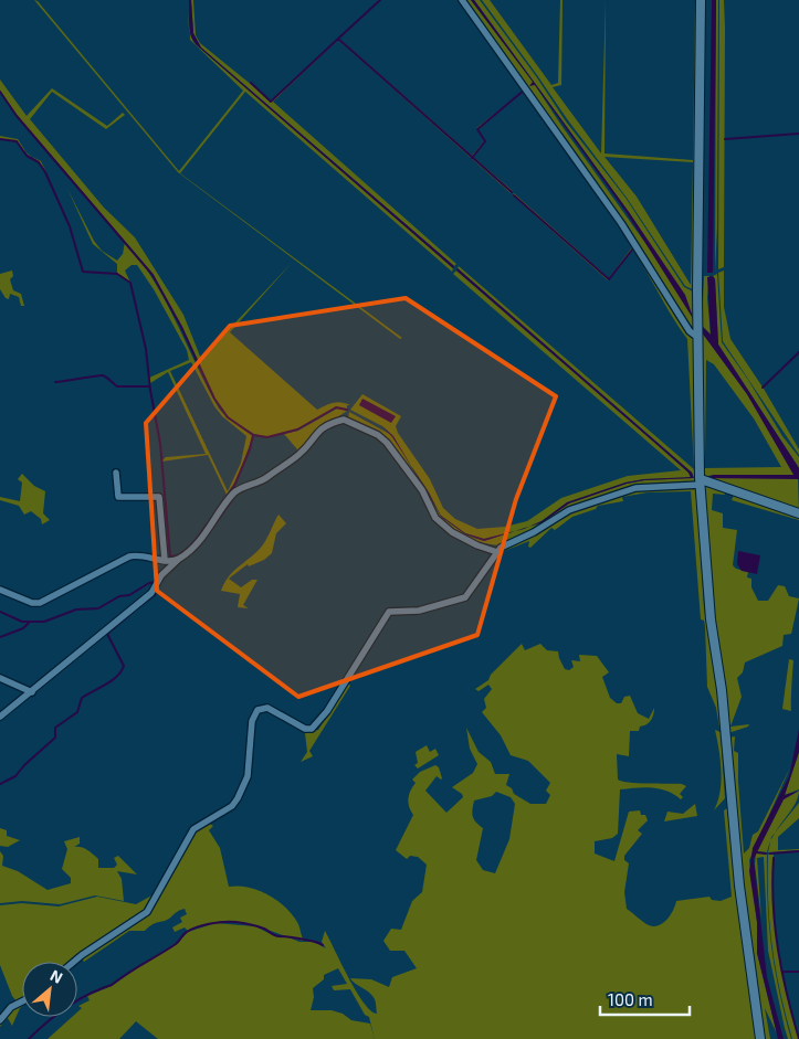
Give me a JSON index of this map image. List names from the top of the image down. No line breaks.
{"scale_bar":"100 m","north":"top right"}
